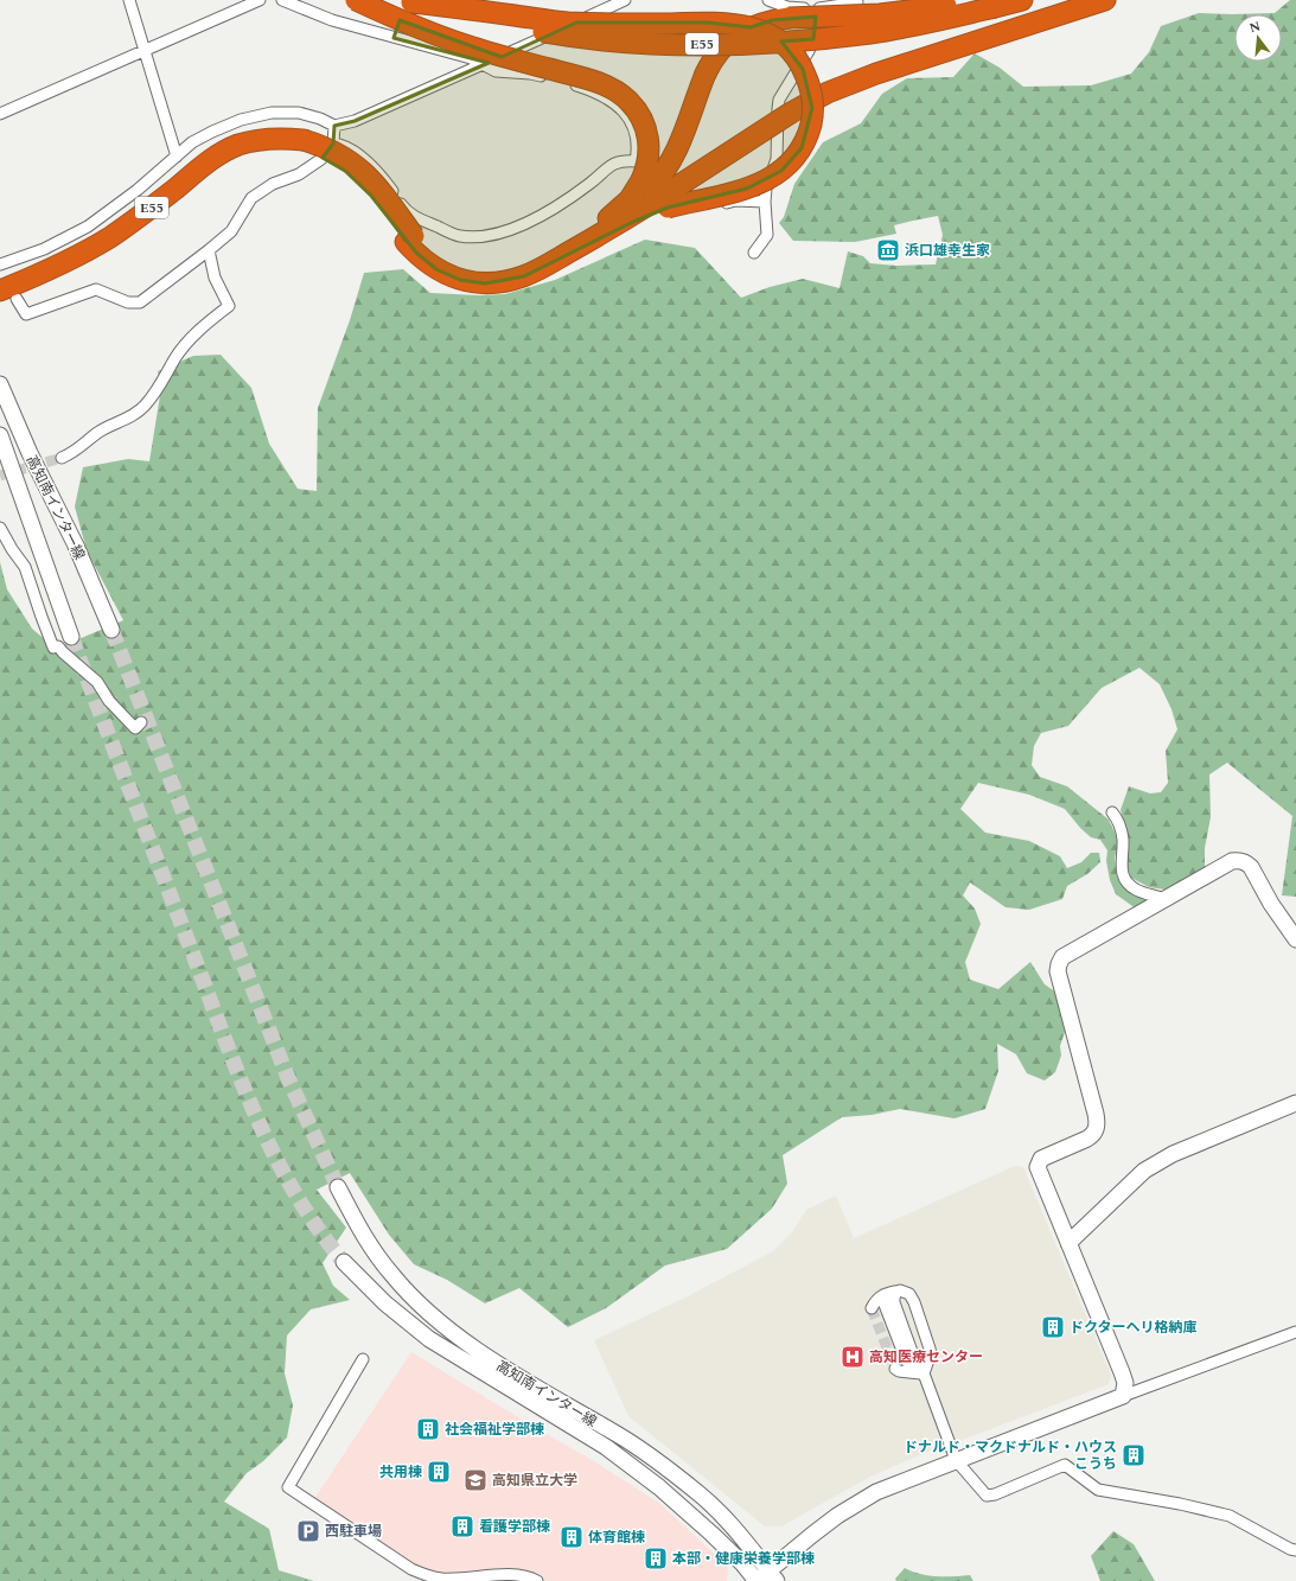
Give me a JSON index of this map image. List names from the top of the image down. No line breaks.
{"streets":{"highway":["E55"],"main road":["高知南インター線"]},"places":{"museum":["浜口雄幸生家"],"building":["ドクターヘリ格納庫","社会福祉学部棟","ドナルド・マクドナルド・ハウス こうち","共用棟","看護学部棟","体育館棟","本部・健康栄養学部棟"],"hospital":["高知医療センター"],"school or university":["高知県立大学"],"parking":["西駐車場"]},"north":"top"}
